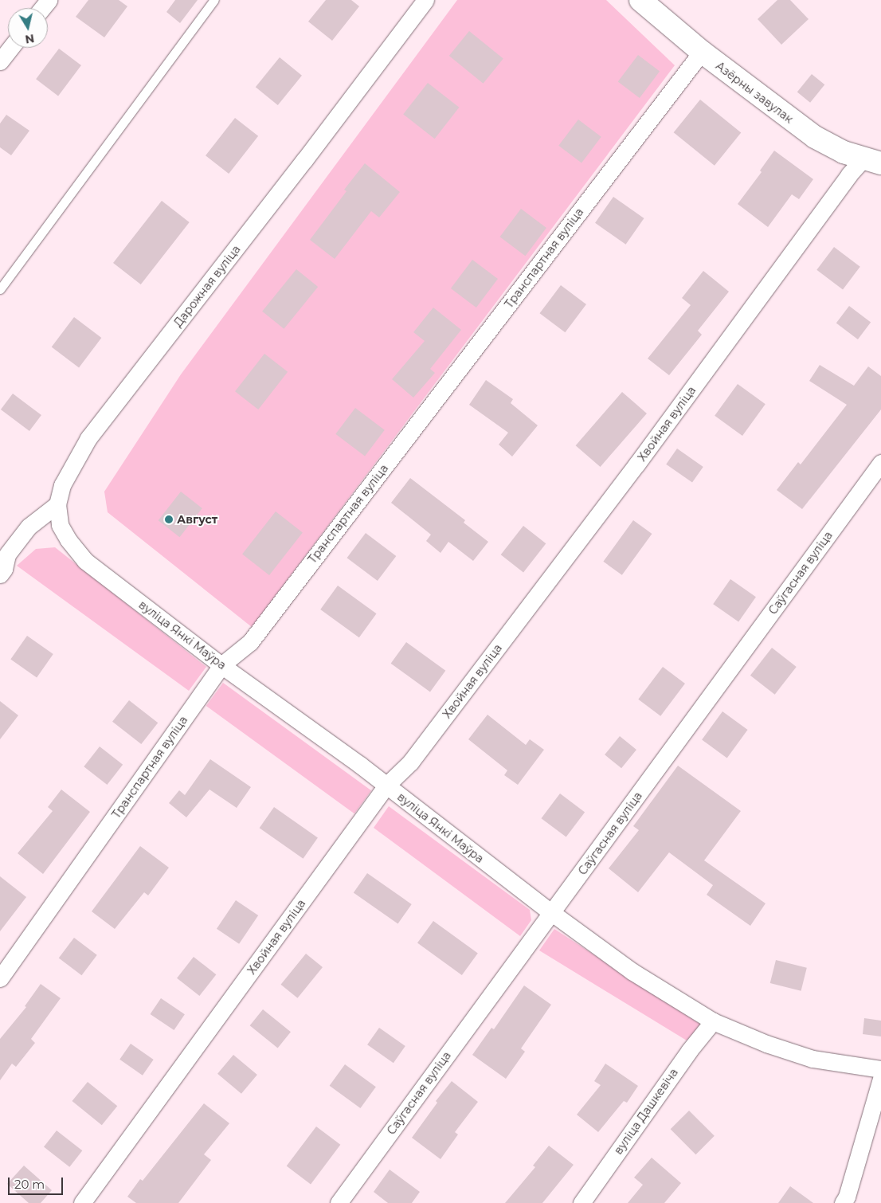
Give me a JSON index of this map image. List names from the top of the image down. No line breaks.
{"streets":{"street":["Азёрны завулак","Транспартная вуліца","Дарожная вуліца","Хвойная вуліца","Саўгасная вуліца","вуліца Янкі Маўра","вуліца Дашкевіча"]},"crossings":[["Азёрны завулак","Транспартная вуліца"],["Азёрны завулак","Хвойная вуліца"],["Транспартная вуліца","вуліца Янкі Маўра"],["Дарожная вуліца","вуліца Янкі Маўра"],["Хвойная вуліца","вуліца Янкі Маўра"],["Саўгасная вуліца","вуліца Янкі Маўра"],["вуліца Янкі Маўра","вуліца Дашкевіча"]],"places":["Август"],"scale_bar":"20 m","north":"bottom"}
